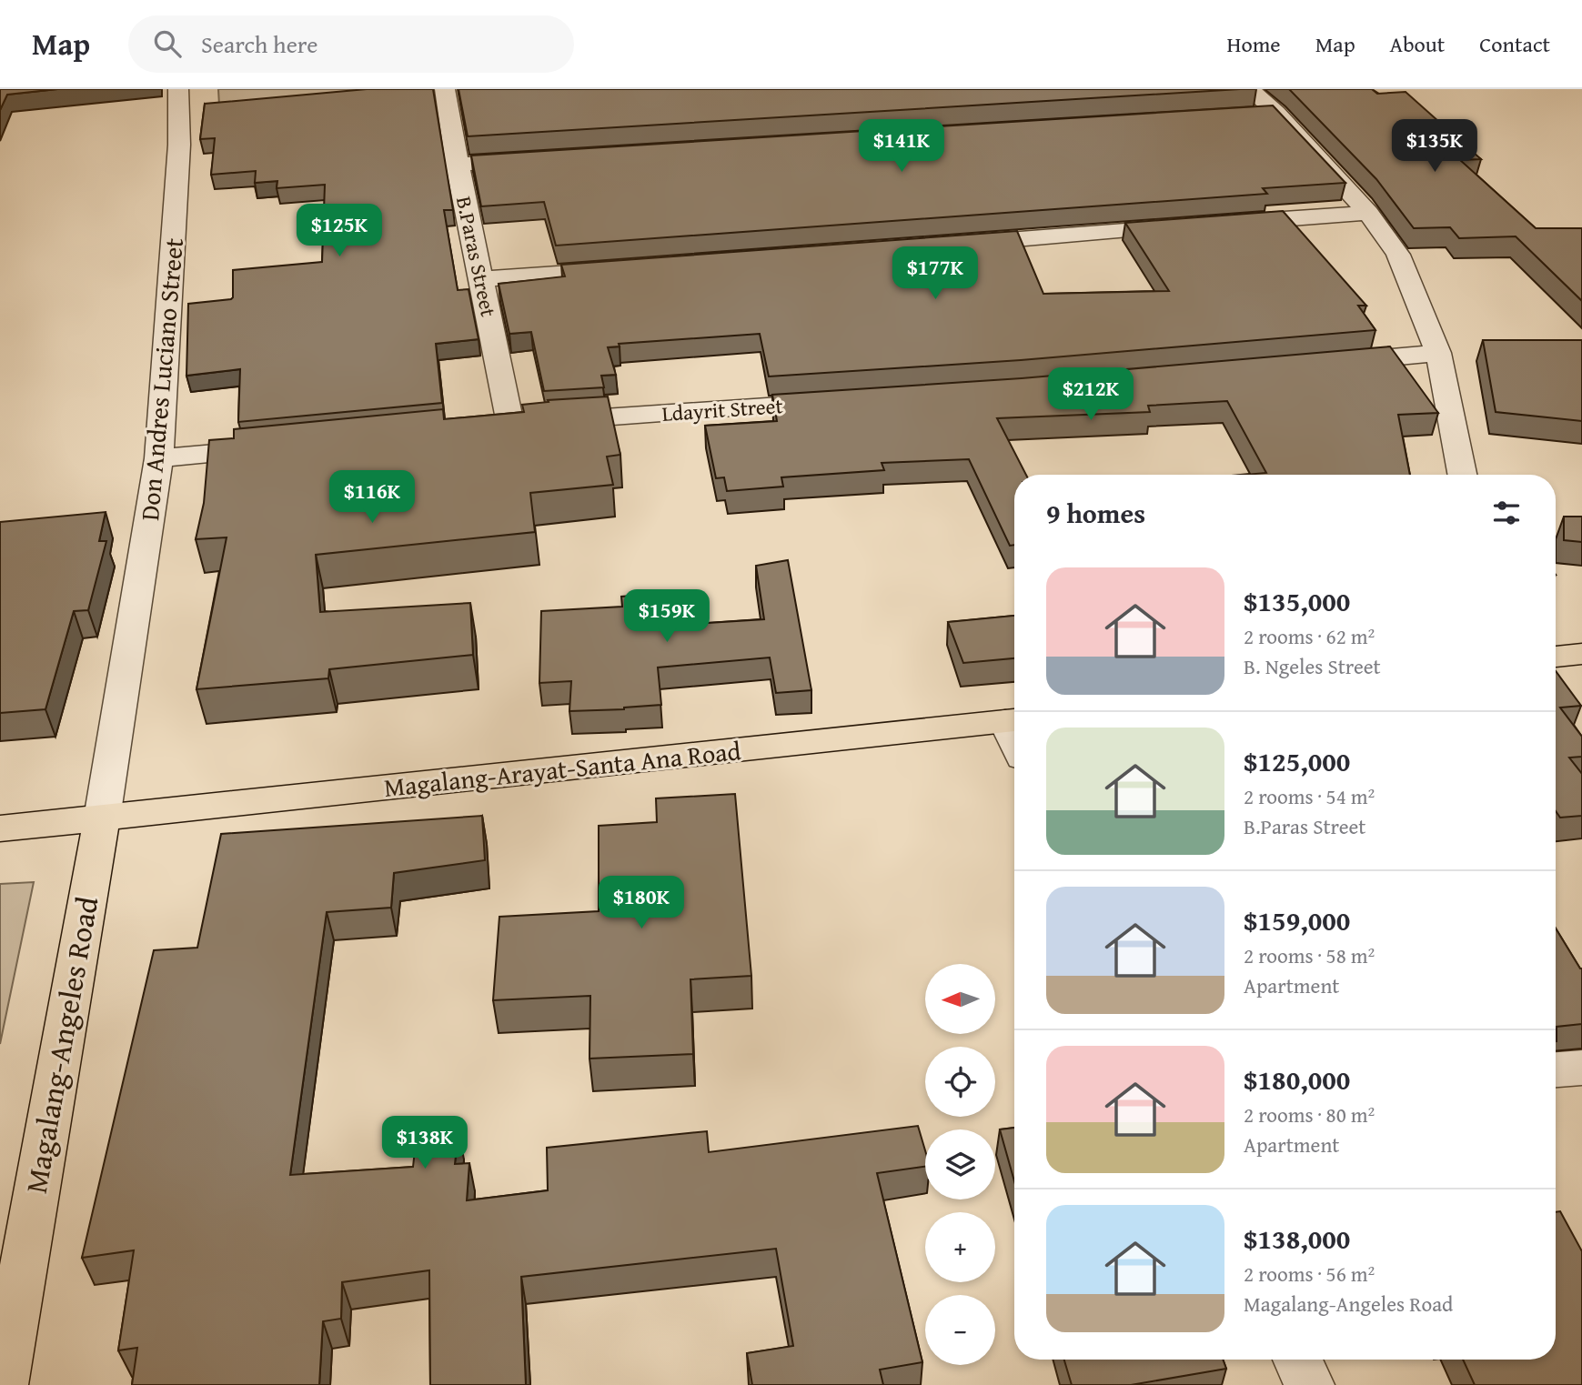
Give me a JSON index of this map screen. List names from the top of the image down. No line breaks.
{"streets":{"main road":["Magalang-Arayat-Santa Ana Road","Magalang-Angeles Road"],"street":["B.Paras Street","Don Andres Luciano Street","Ldayrit Street"]},"crossings":[["B.Paras Street","Ldayrit Street"],["Don Andres Luciano Street","Magalang-Arayat-Santa Ana Road"],["Don Andres Luciano Street","Magalang-Angeles Road"],["Magalang-Arayat-Santa Ana Road","Magalang-Angeles Road"]],"north":"left","page":{"header":"Map","search":"Search here","nav":["Home","Map","About","Contact"],"price":["$141K","$135K","$125K","$177K","$212K","$116K","$159K","$180K","$138K"],"heading":"9 homes","list":[{"name":"$135,000","note":"2 rooms · 62 m² · B. Ngeles Street"},{"name":"$125,000","note":"2 rooms · 54 m² · B.Paras Street"},{"name":"$159,000","note":"2 rooms · 58 m² · Apartment"},{"name":"$180,000","note":"2 rooms · 80 m² · Apartment"},{"name":"$138,000","note":"2 rooms · 56 m² · Magalang-Angeles Road"}],"map_buttons":["+","−"]}}
